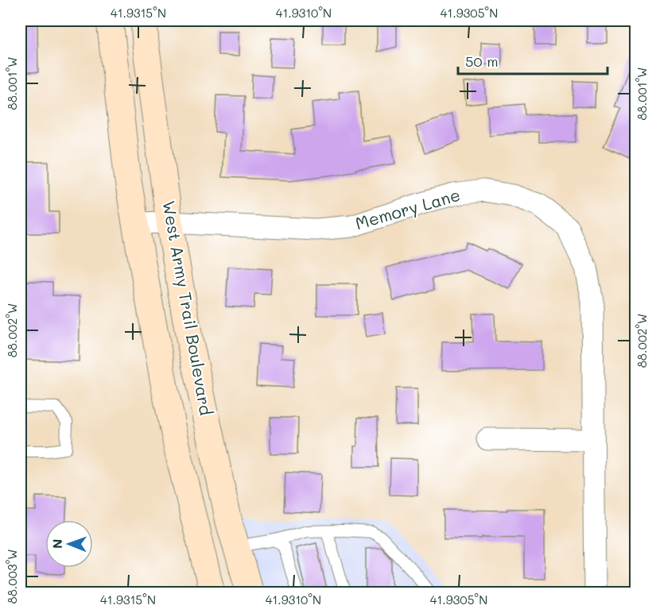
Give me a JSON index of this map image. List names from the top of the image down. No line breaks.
{"streets":{"main road":["West Army Trail Boulevard"],"street":["Memory Lane"]},"crossings":[["Memory Lane","West Army Trail Boulevard"]],"scale_bar":"50 m","north":"left","coordinates":["41.9315°N","41.9310°N","41.9305°N","88.001°W","88.002°W","88.003°W"]}
